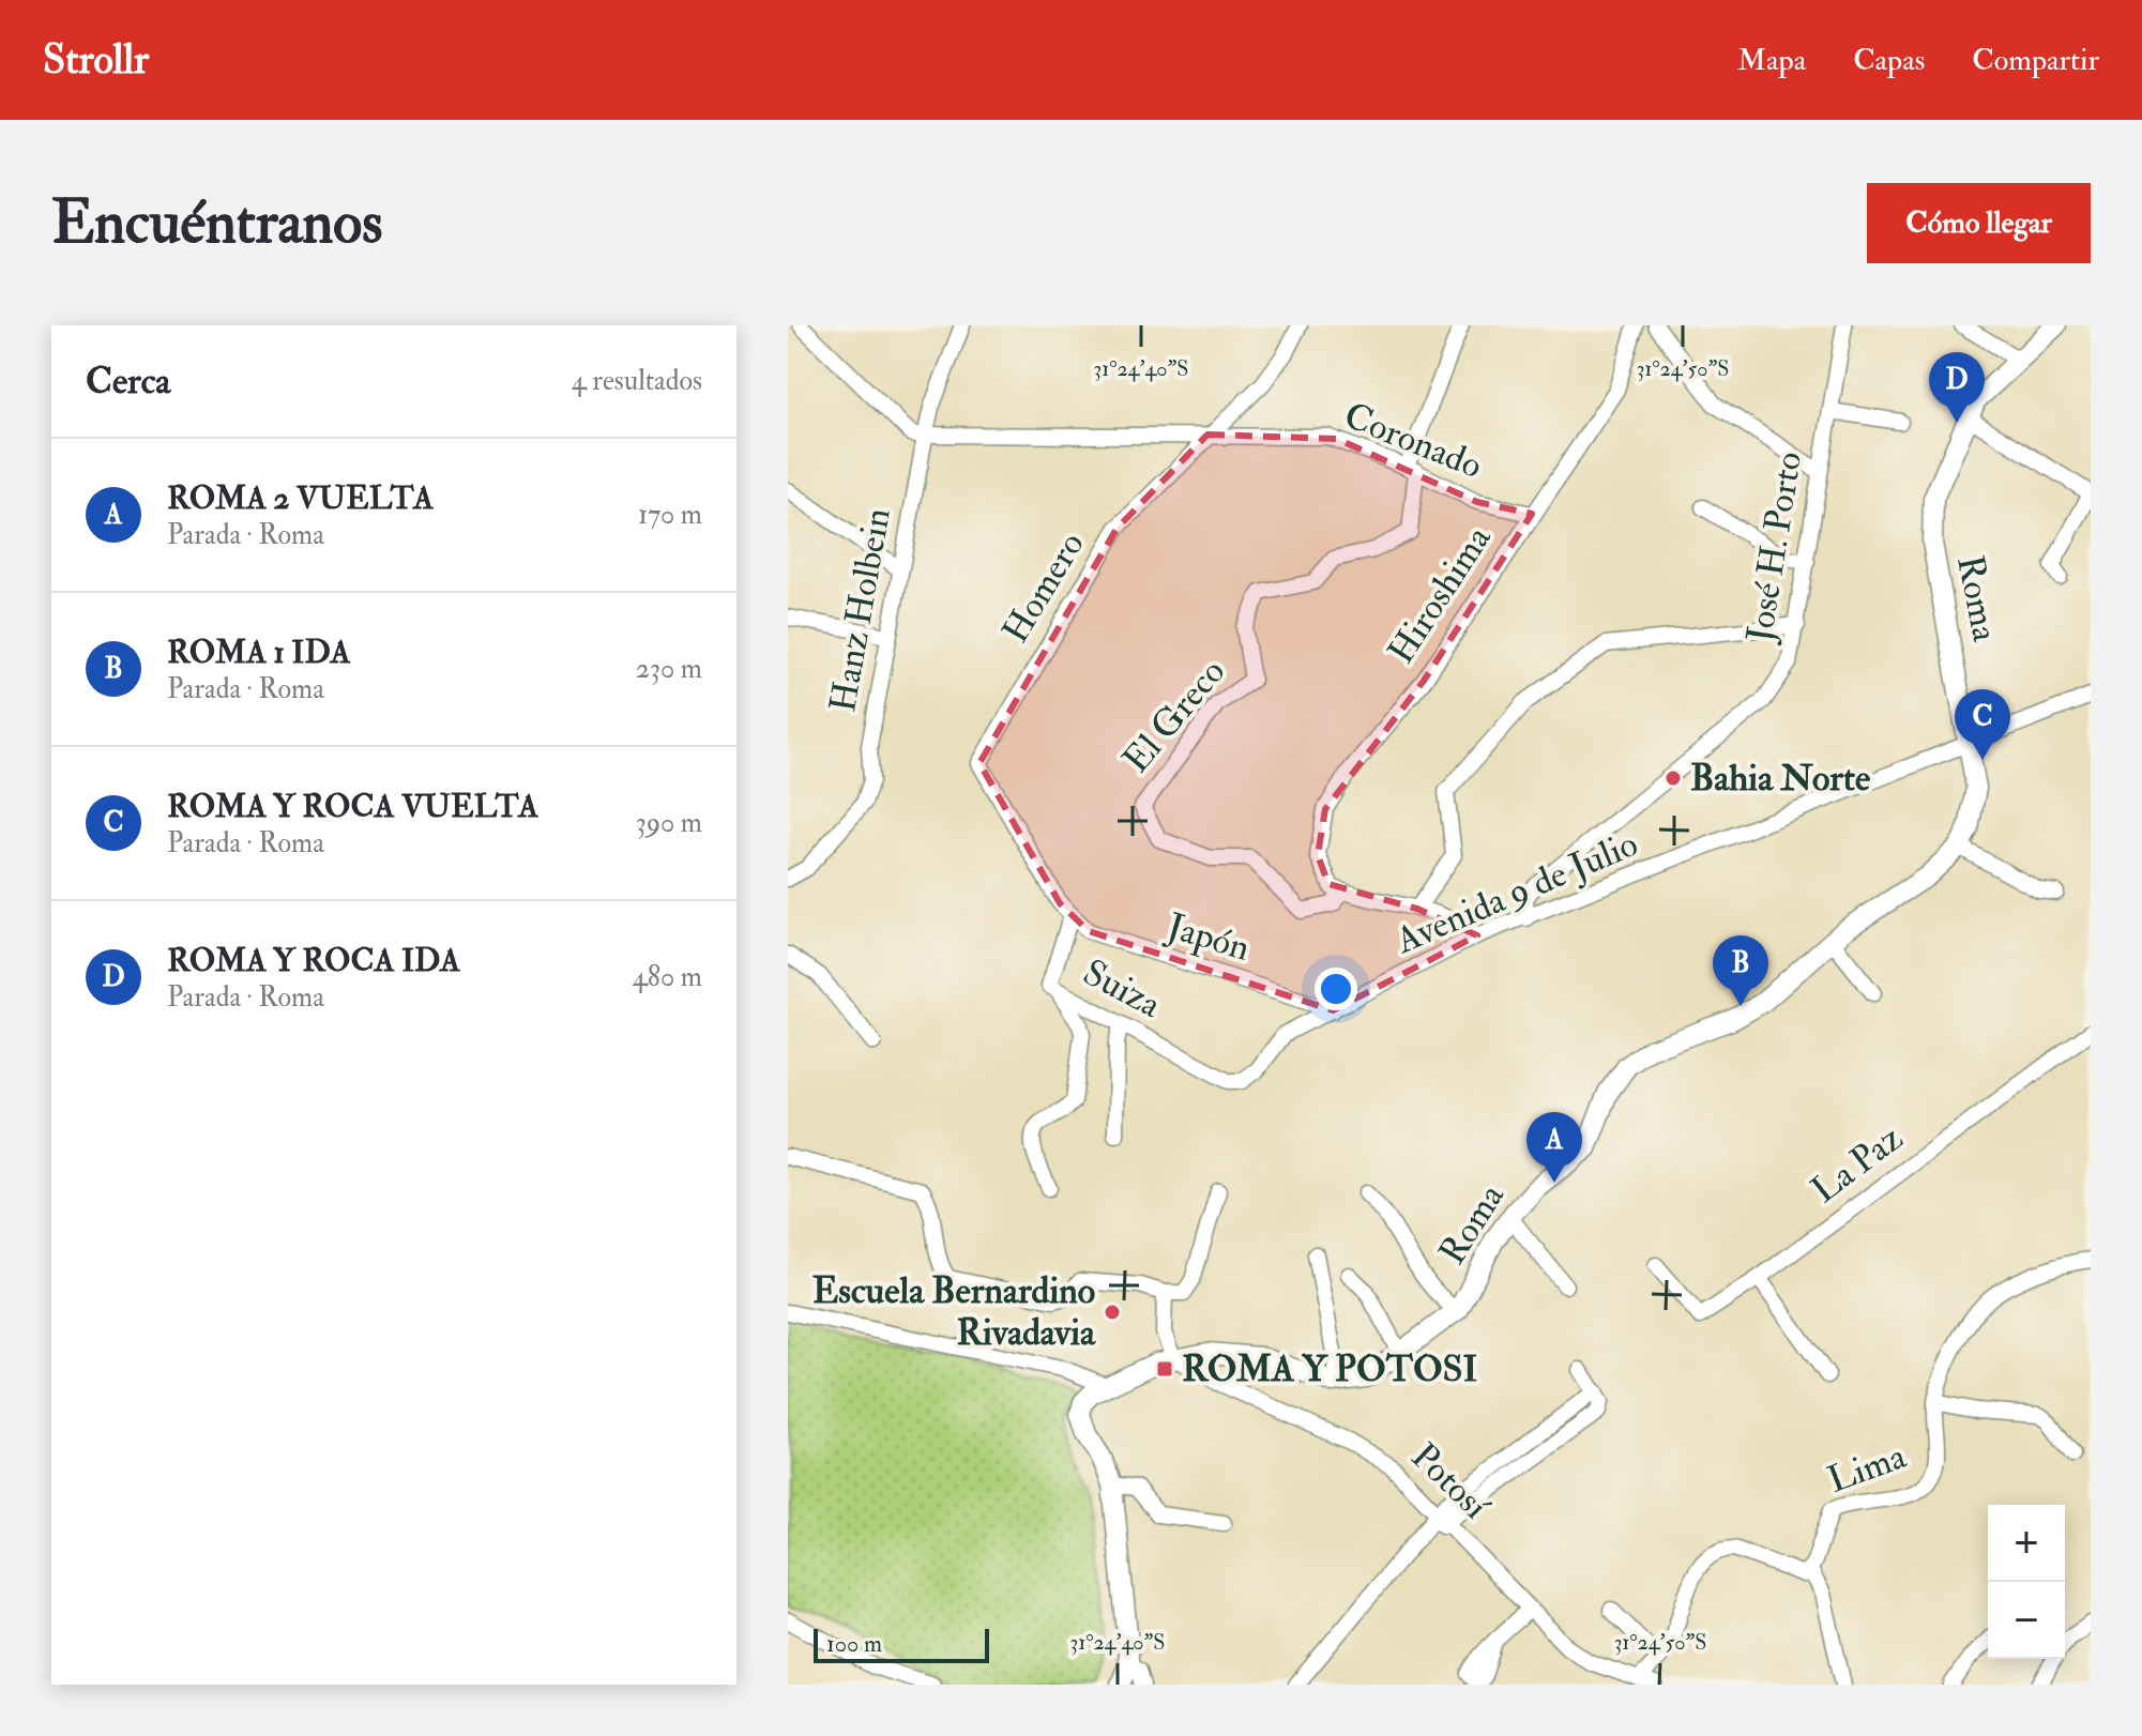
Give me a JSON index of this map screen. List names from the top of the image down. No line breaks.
{"streets":{"main road":["Roma"],"street":["Coronado","José H. Porto","Homero","Hiroshima","Hanz Holbein","El Greco","Avenida 9 de Julio","Japón","Suiza","La Paz","Lima","Potosí"]},"crossings":[["Coronado","Homero"],["Coronado","Hiroshima"],["Coronado","Hanz Holbein"],["Coronado","El Greco"],["José H. Porto","Avenida 9 de Julio"],["Homero","Japón"],["Homero","Suiza"],["Hiroshima","El Greco"],["Roma","Avenida 9 de Julio"],["Avenida 9 de Julio","Japón"],["Avenida 9 de Julio","Suiza"],["Japón","Suiza"]],"places":{"other":["Bahia Norte","Escuela Bernardino Rivadavia"],"transit":["ROMA Y POTOSI"]},"scale_bar":"100 m","page":{"header":"Strollr","nav":["Mapa","Capas","Compartir"],"buttons":"Cómo llegar","title":"Encuéntranos","heading":["Cerca","4 resultados"],"pins":["D","C","B","A"],"list":[{"mark":"A","name":"ROMA 2 VUELTA","note":"Parada · Roma","value":"170 m"},{"mark":"B","name":"ROMA 1 IDA","note":"Parada · Roma","value":"230 m"},{"mark":"C","name":"ROMA Y ROCA VUELTA","note":"Parada · Roma","value":"390 m"},{"mark":"D","name":"ROMA Y ROCA IDA","note":"Parada · Roma","value":"480 m"}],"map_buttons":["+","−"],"scale":"100 m"},"coordinates":["31°24'40\"S","31°24'50\"S"]}
